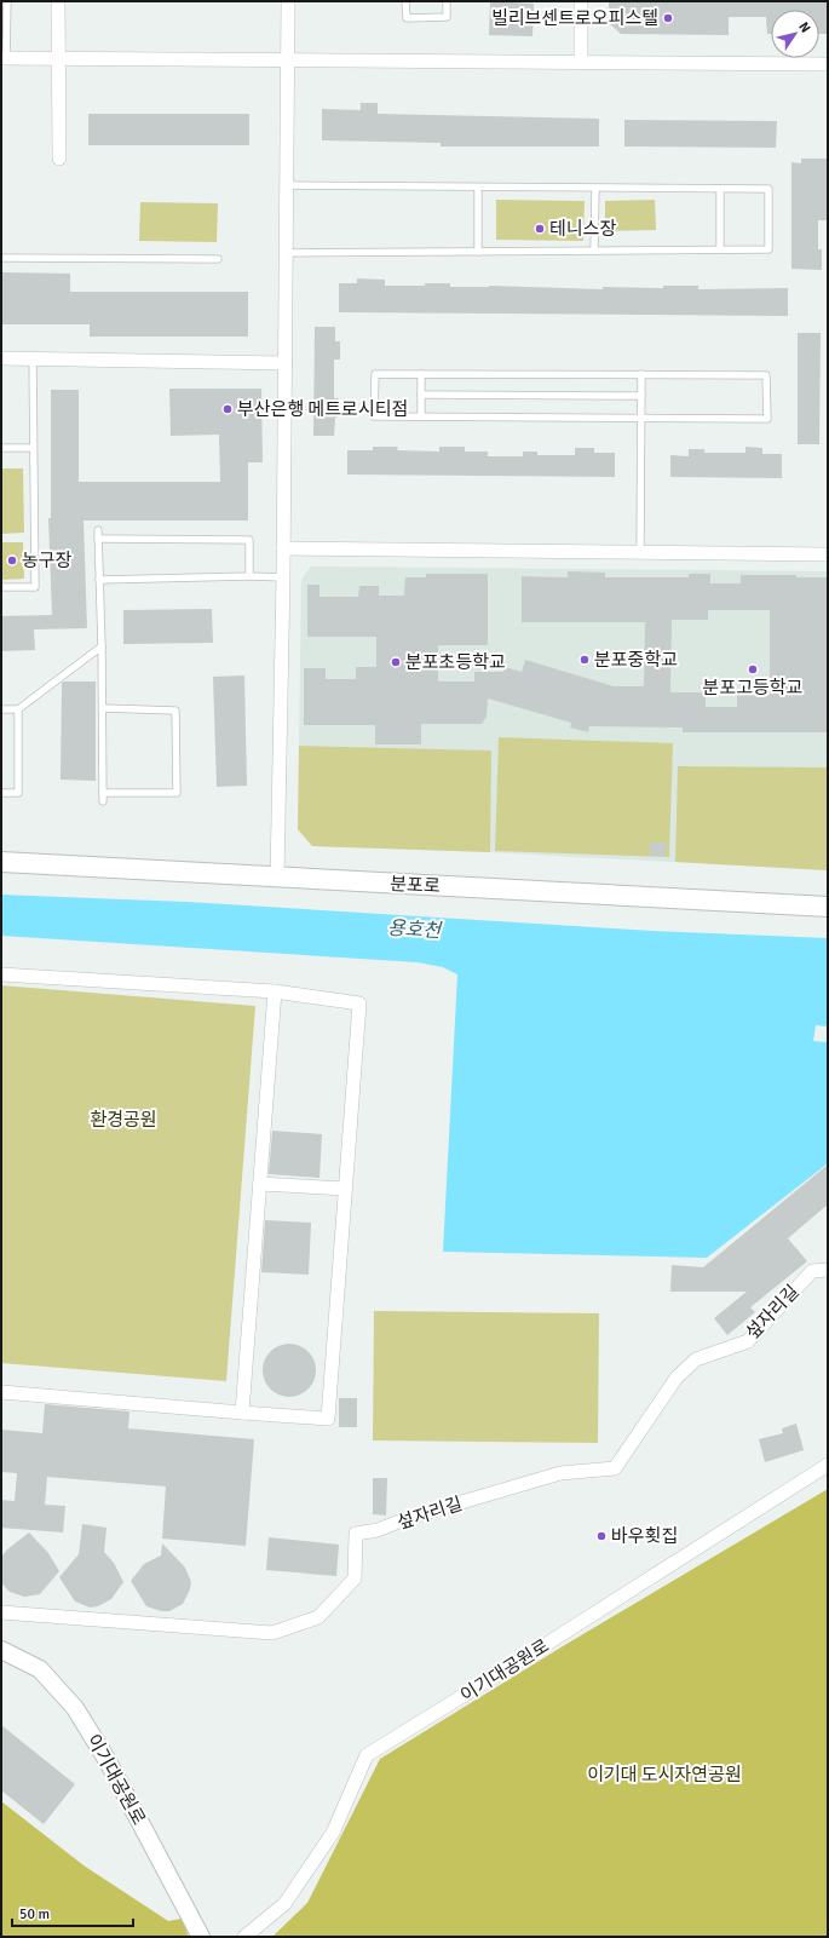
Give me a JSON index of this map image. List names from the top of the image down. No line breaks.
{"streets":{"main road":["분포로"],"street":["섶자리길","이기대공원로"]},"water":["용호천"],"parks":["환경공원","이기대 도시자연공원"],"places":["빌리브센트로오피스텔","테니스장","부산은행 메트로시티점","농구장","분포중학교","분포초등학교","분포고등학교","바우횟집"],"scale_bar":"50 m","north":"top right"}
